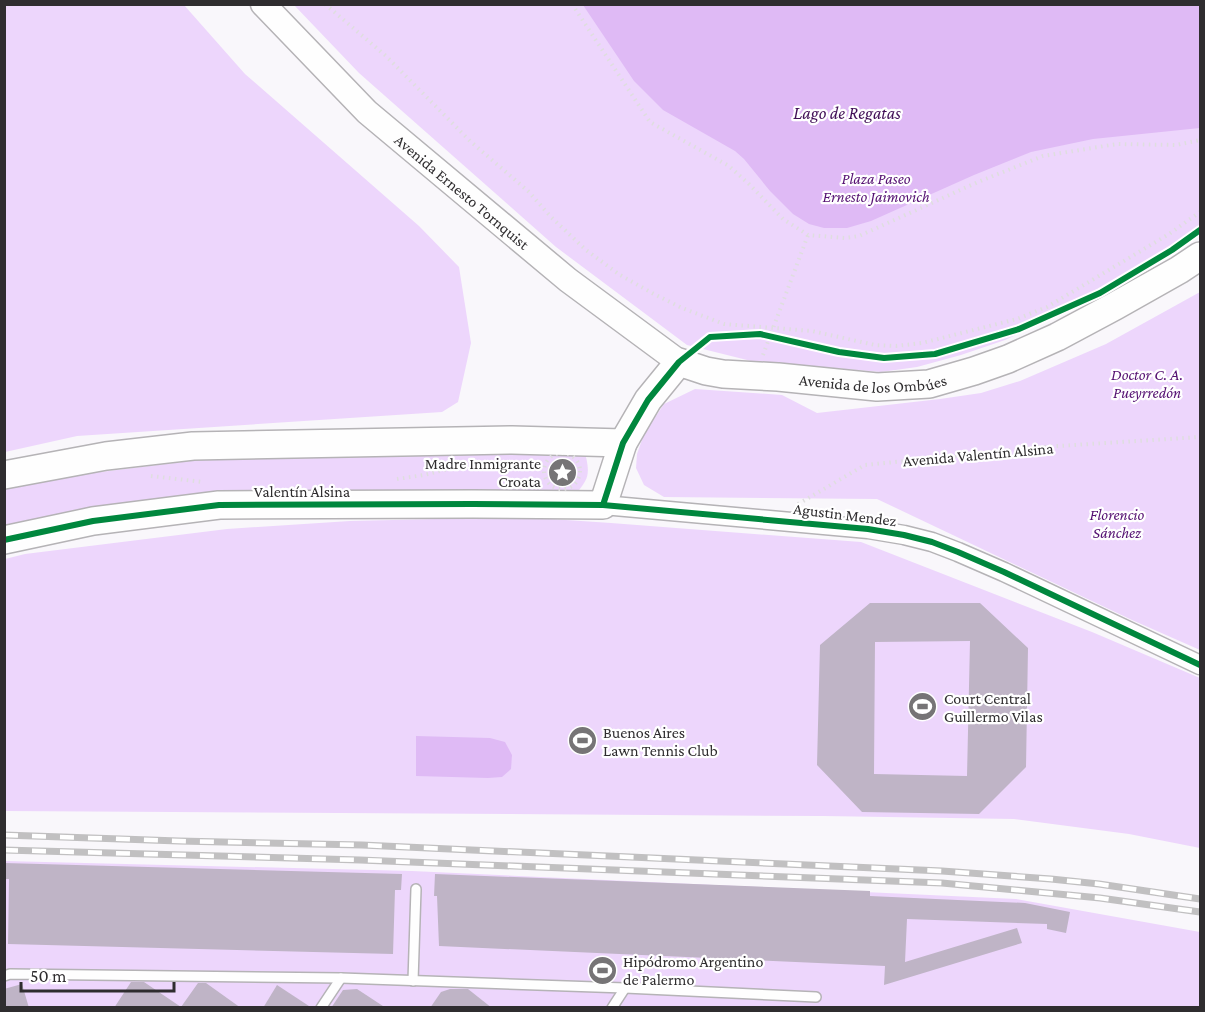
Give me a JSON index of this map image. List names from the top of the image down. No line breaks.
{"streets":{"main road":["Avenida de los Ombúes","Valentín Alsina"],"street":["Avenida Ernesto Tornquist","Agustin Mendez"],"path":["Avenida Valentín Alsina"]},"crossings":[["Avenida Ernesto Tornquist","Avenida de los Ombúes"],["Avenida Valentín Alsina","Agustin Mendez"],["Valentín Alsina","Agustin Mendez"]],"water":["Lago de Regatas"],"parks":["Plaza Paseo Ernesto Jaimovich","Doctor C. A. Pueyrredón","Florencio Sánchez"],"places":{"place":["Madre Inmigrante Croata"],"sports":["Court Central Guillermo Vilas","Buenos Aires Lawn Tennis Club","Hipódromo Argentino de Palermo"]},"scale_bar":"50 m"}
